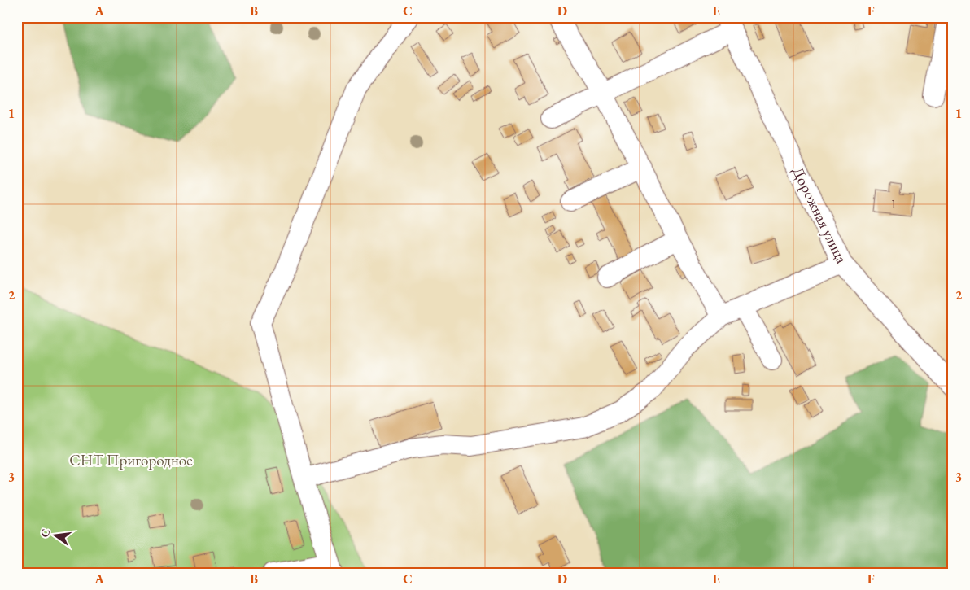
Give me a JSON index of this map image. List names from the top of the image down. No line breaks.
{"streets":{"street":["Дорожная улица"]},"parks":["СНТ Пригородное"],"house_numbers":["1"],"north":"left","grid":{"columns":["A","B","C","D","E","F"],"rows":["1","2","3"]}}
